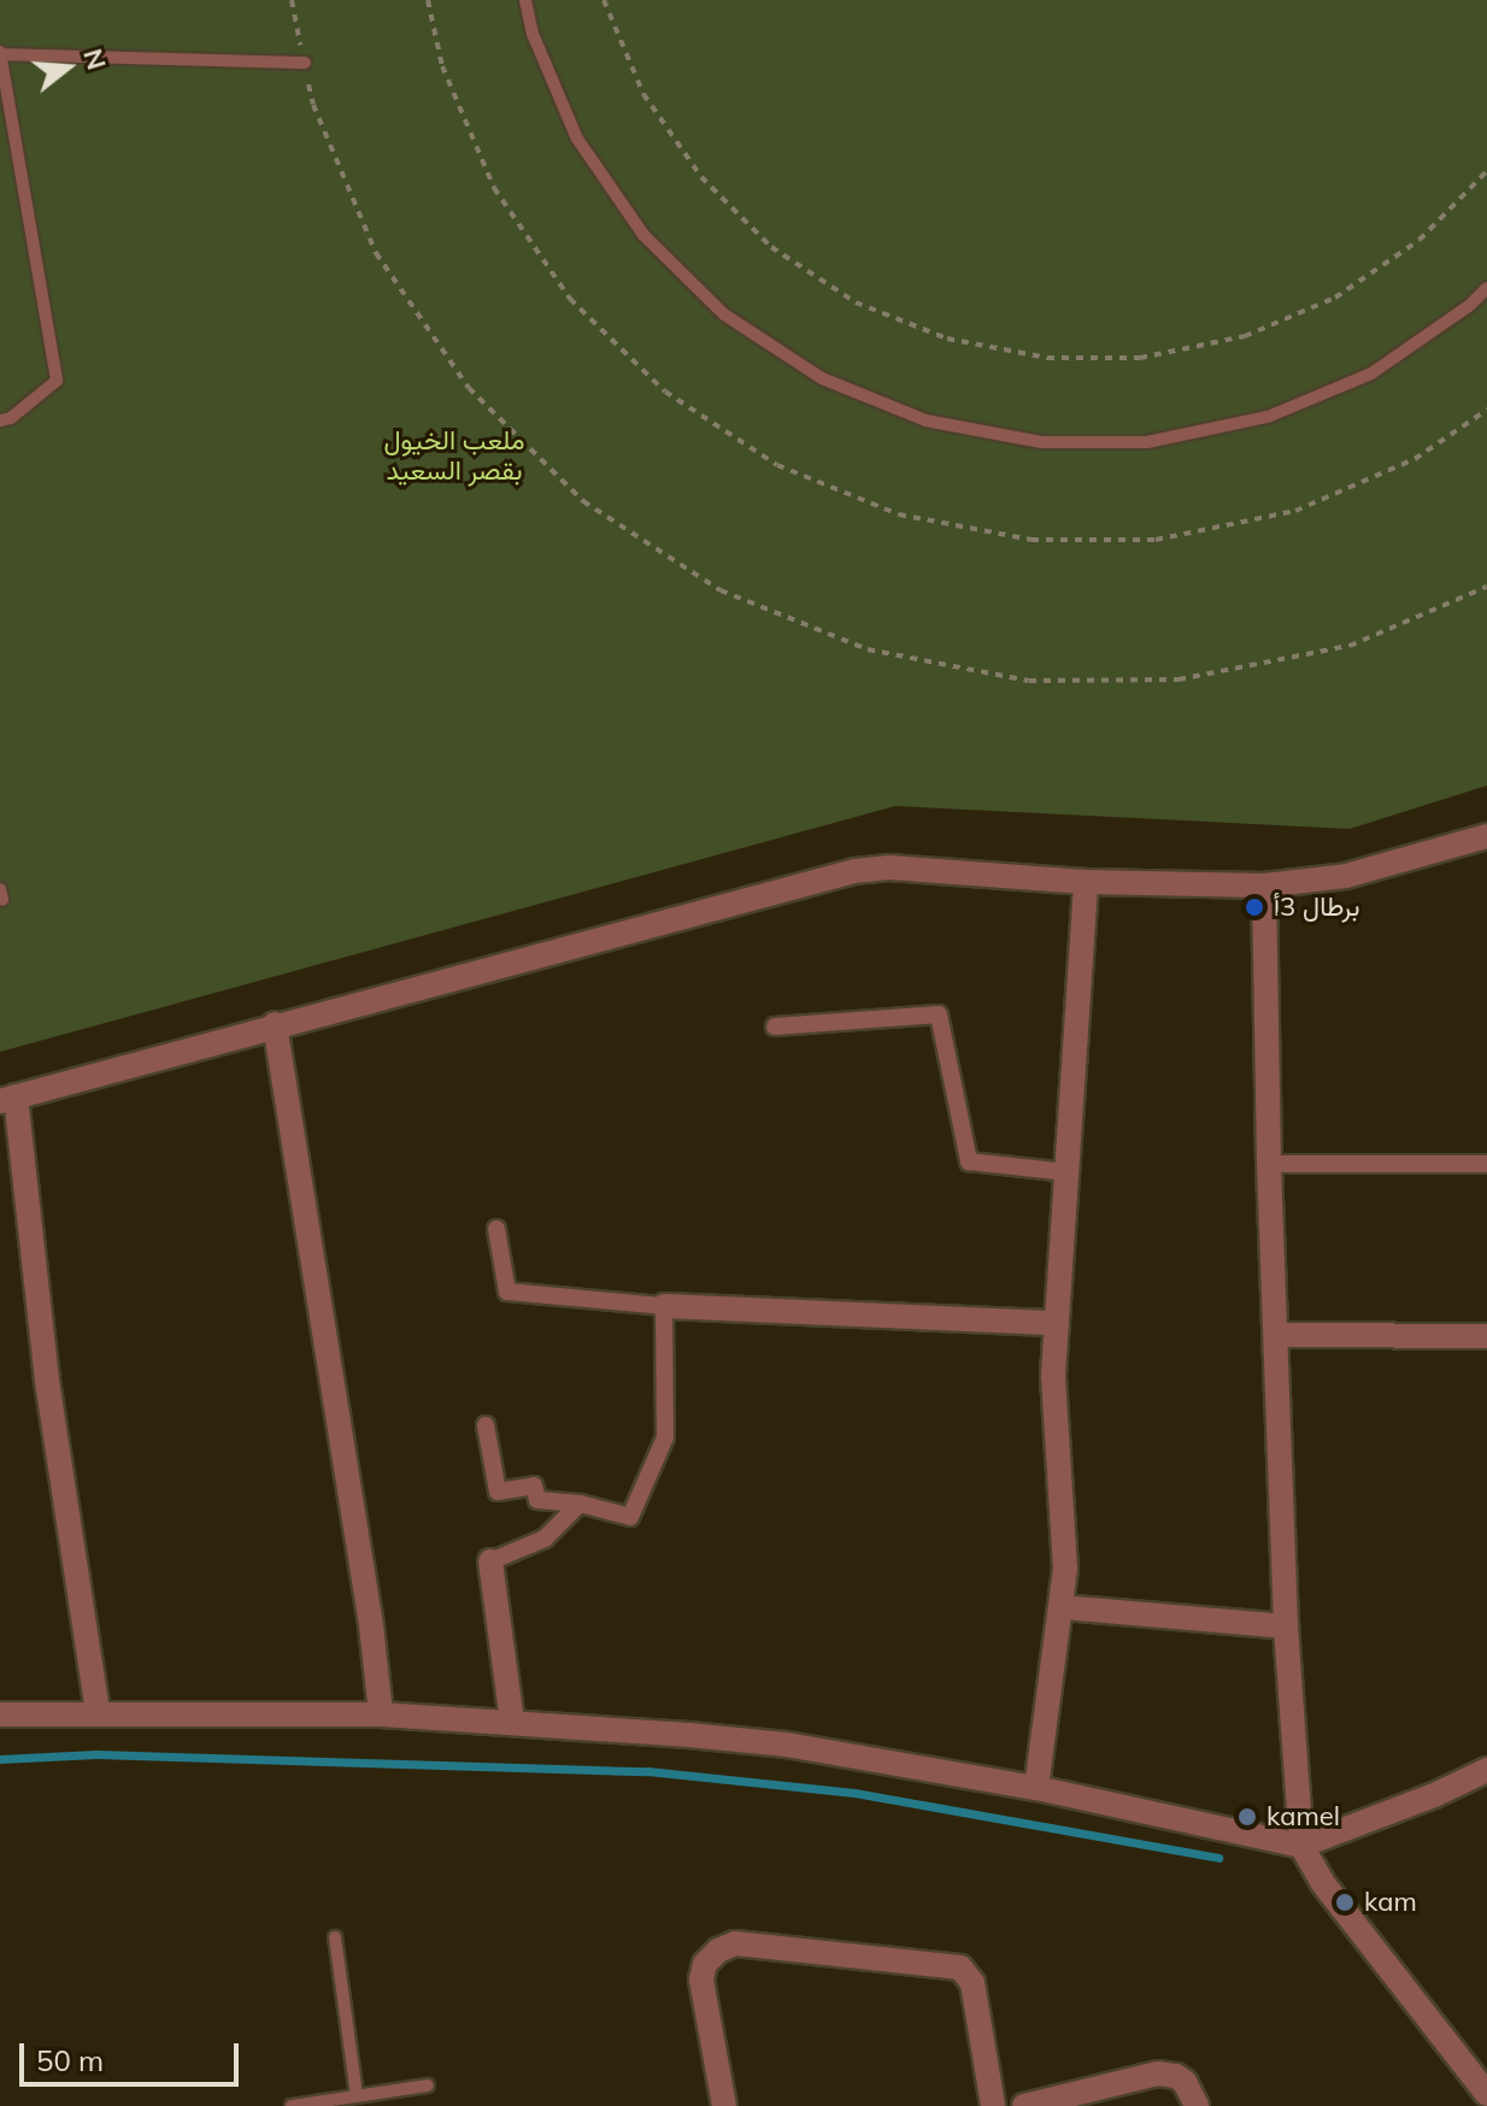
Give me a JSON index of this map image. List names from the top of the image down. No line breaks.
{"parks":["ملعب الخيول بقصر السعيد"],"places":["برطال 3أ","kamel","kam"],"scale_bar":"50 m","north":"right"}
